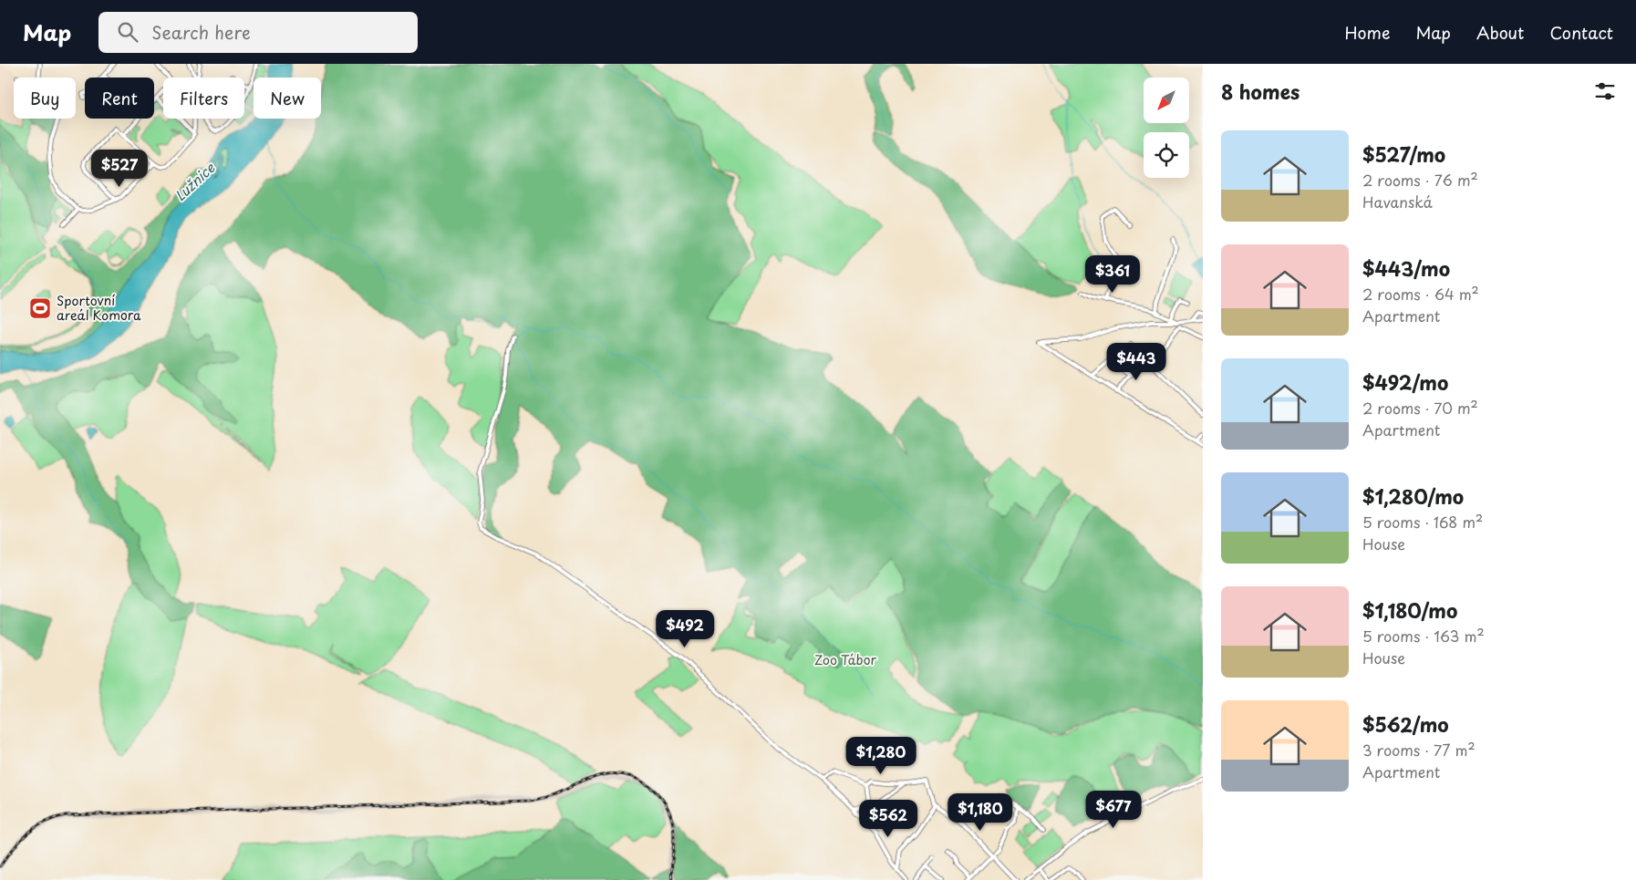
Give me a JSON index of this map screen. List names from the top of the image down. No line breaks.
{"water":["Lužnice"],"parks":["Zoo Tábor"],"places":{"sports":["Sportovní areál Komora"]},"north":"bottom left","page":{"header":"Map","search":"Search here","nav":["Home","Map","About","Contact"],"heading":"8 homes","chip":["Buy","Rent","Filters","New"],"list":[{"name":"$527/mo","note":"2 rooms · 76 m² · Havanská"},{"name":"$443/mo","note":"2 rooms · 64 m² · Apartment"},{"name":"$492/mo","note":"2 rooms · 70 m² · Apartment"},{"name":"$1,280/mo","note":"5 rooms · 168 m² · House"},{"name":"$1,180/mo","note":"5 rooms · 163 m² · House"},{"name":"$562/mo","note":"3 rooms · 77 m² · Apartment"}],"price":["$527","$361","$443","$492","$1,280","$677","$1,180","$562"]}}
